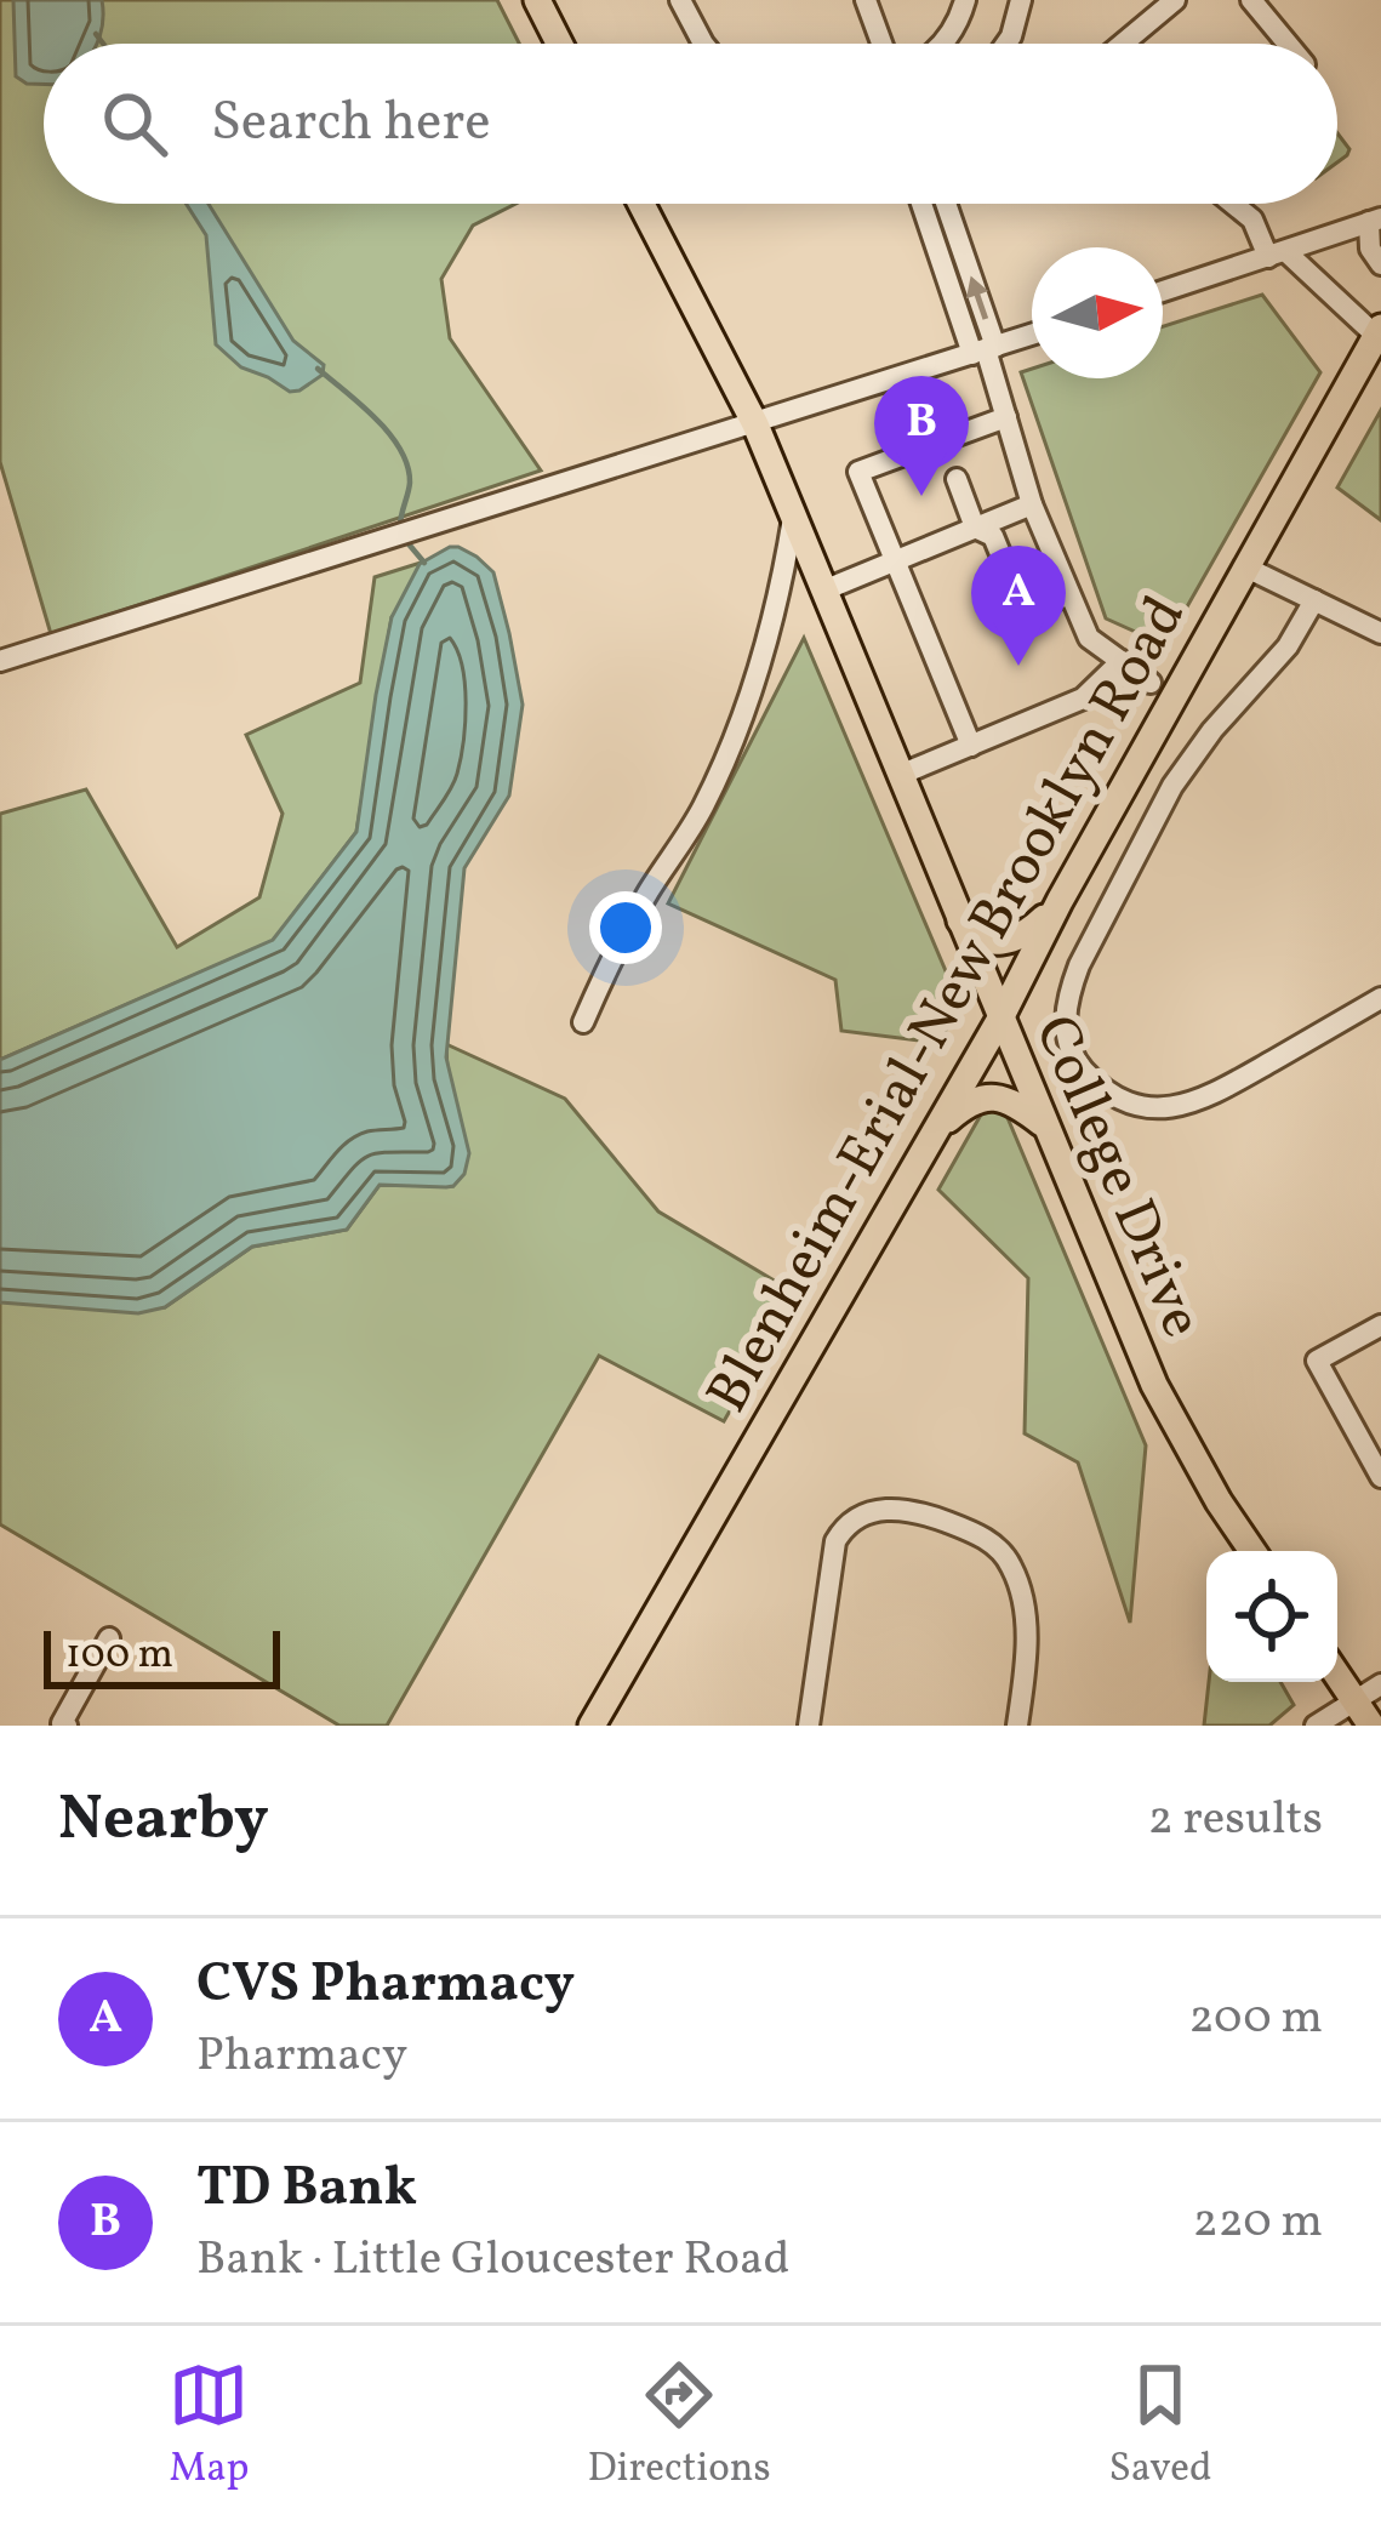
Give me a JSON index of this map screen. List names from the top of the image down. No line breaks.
{"streets":{"main road":["Blenheim-Erial-New Brooklyn Road","College Drive"]},"crossings":[["Blenheim-Erial-New Brooklyn Road","College Drive"]],"scale_bar":"100 m","north":"right","page":{"search":"Search here","pins":["B","A"],"scale":"100 m","heading":["Nearby","2 results"],"list":[{"mark":"A","name":"CVS Pharmacy","note":"Pharmacy","value":"200 m"},{"mark":"B","name":"TD Bank","note":"Bank · Little Gloucester Road","value":"220 m"}],"nav":["Map","Directions","Saved"]}}
